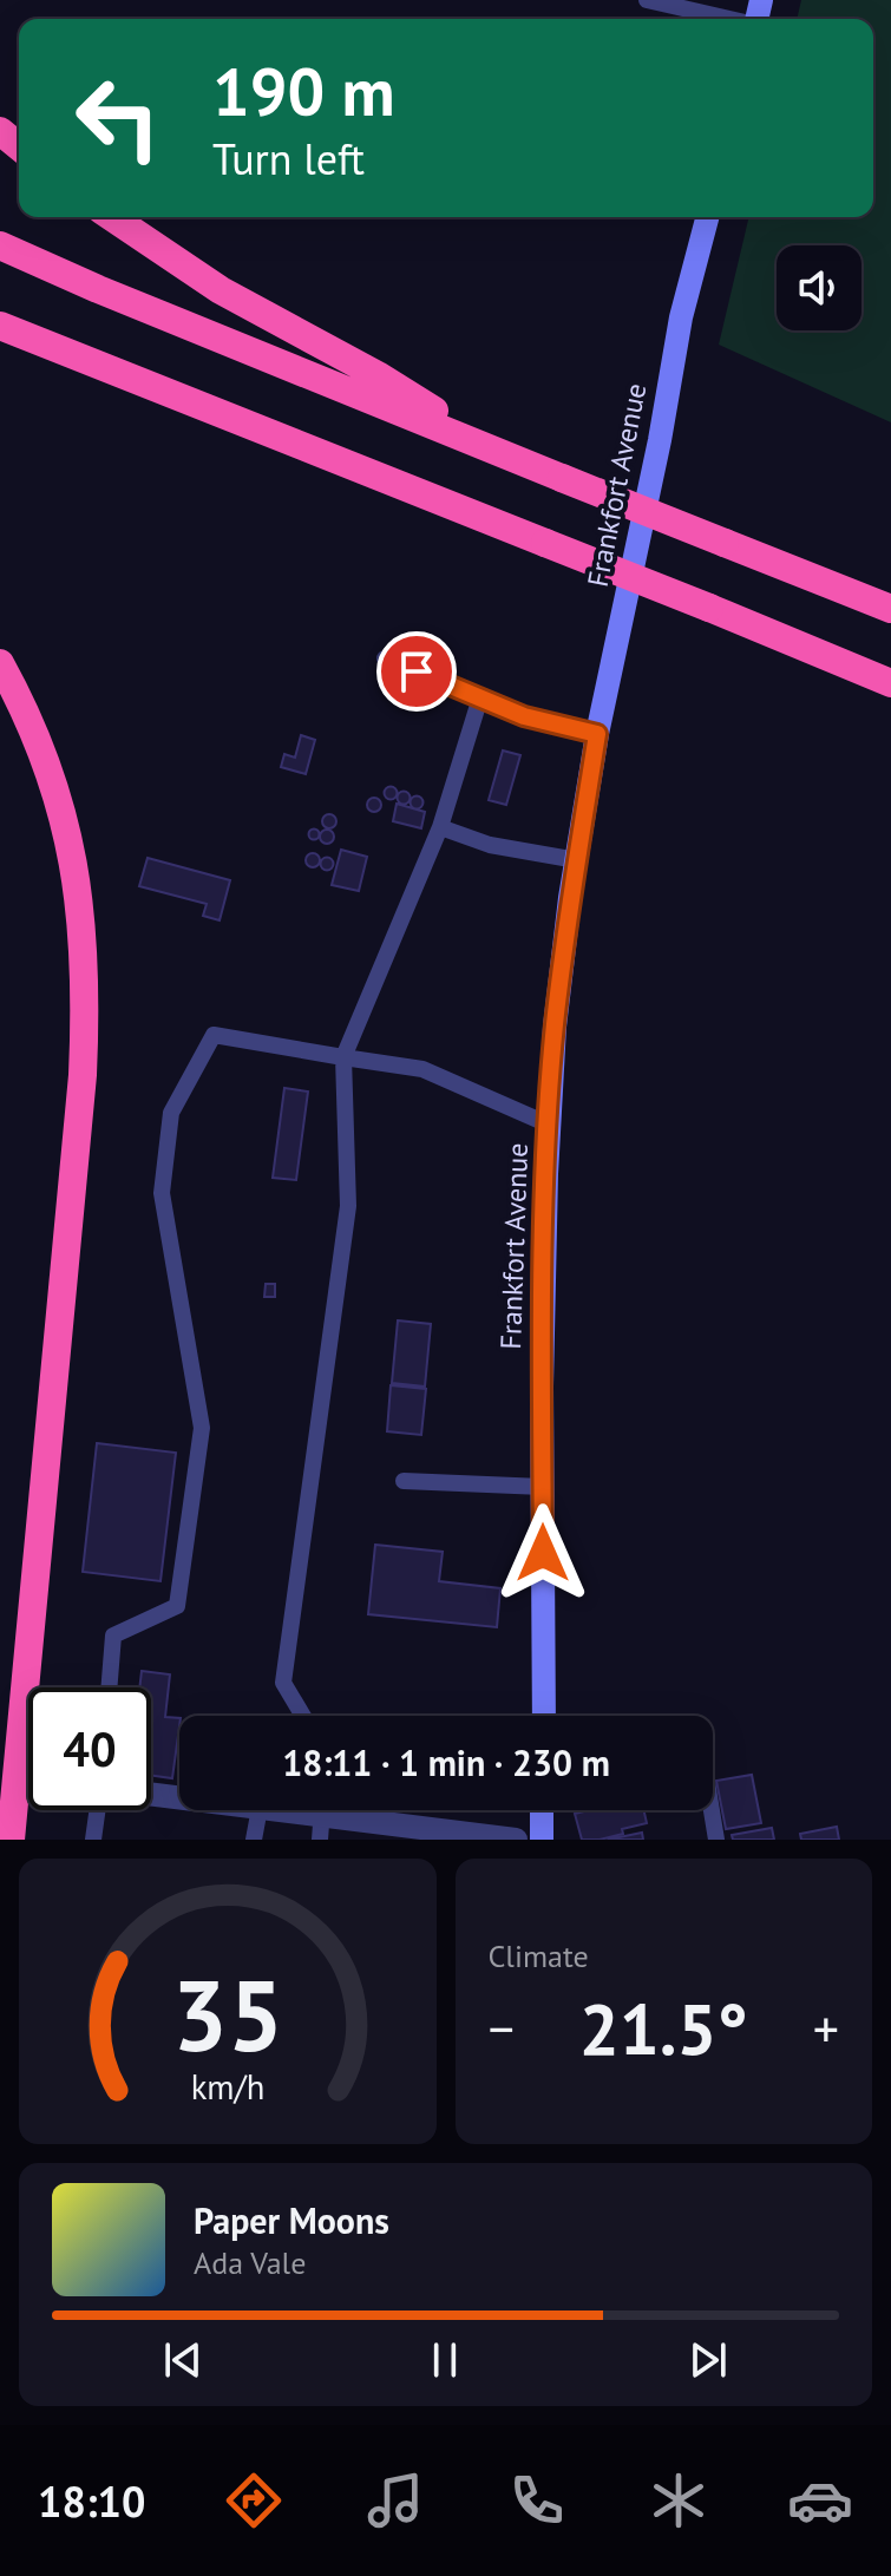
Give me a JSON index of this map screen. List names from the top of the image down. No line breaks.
{"streets":{"street":["Frankfort Avenue"]},"page":{"turn":["190 m","Turn left"],"limit":"40","trip":"18:11 · 1 min · 230 m","tile":"Climate","heat":["−","21.5°","+"],"song":["Paper Moons","Ada Vale"],"tabs":"18:10","gauge":["35","km/h"]}}
